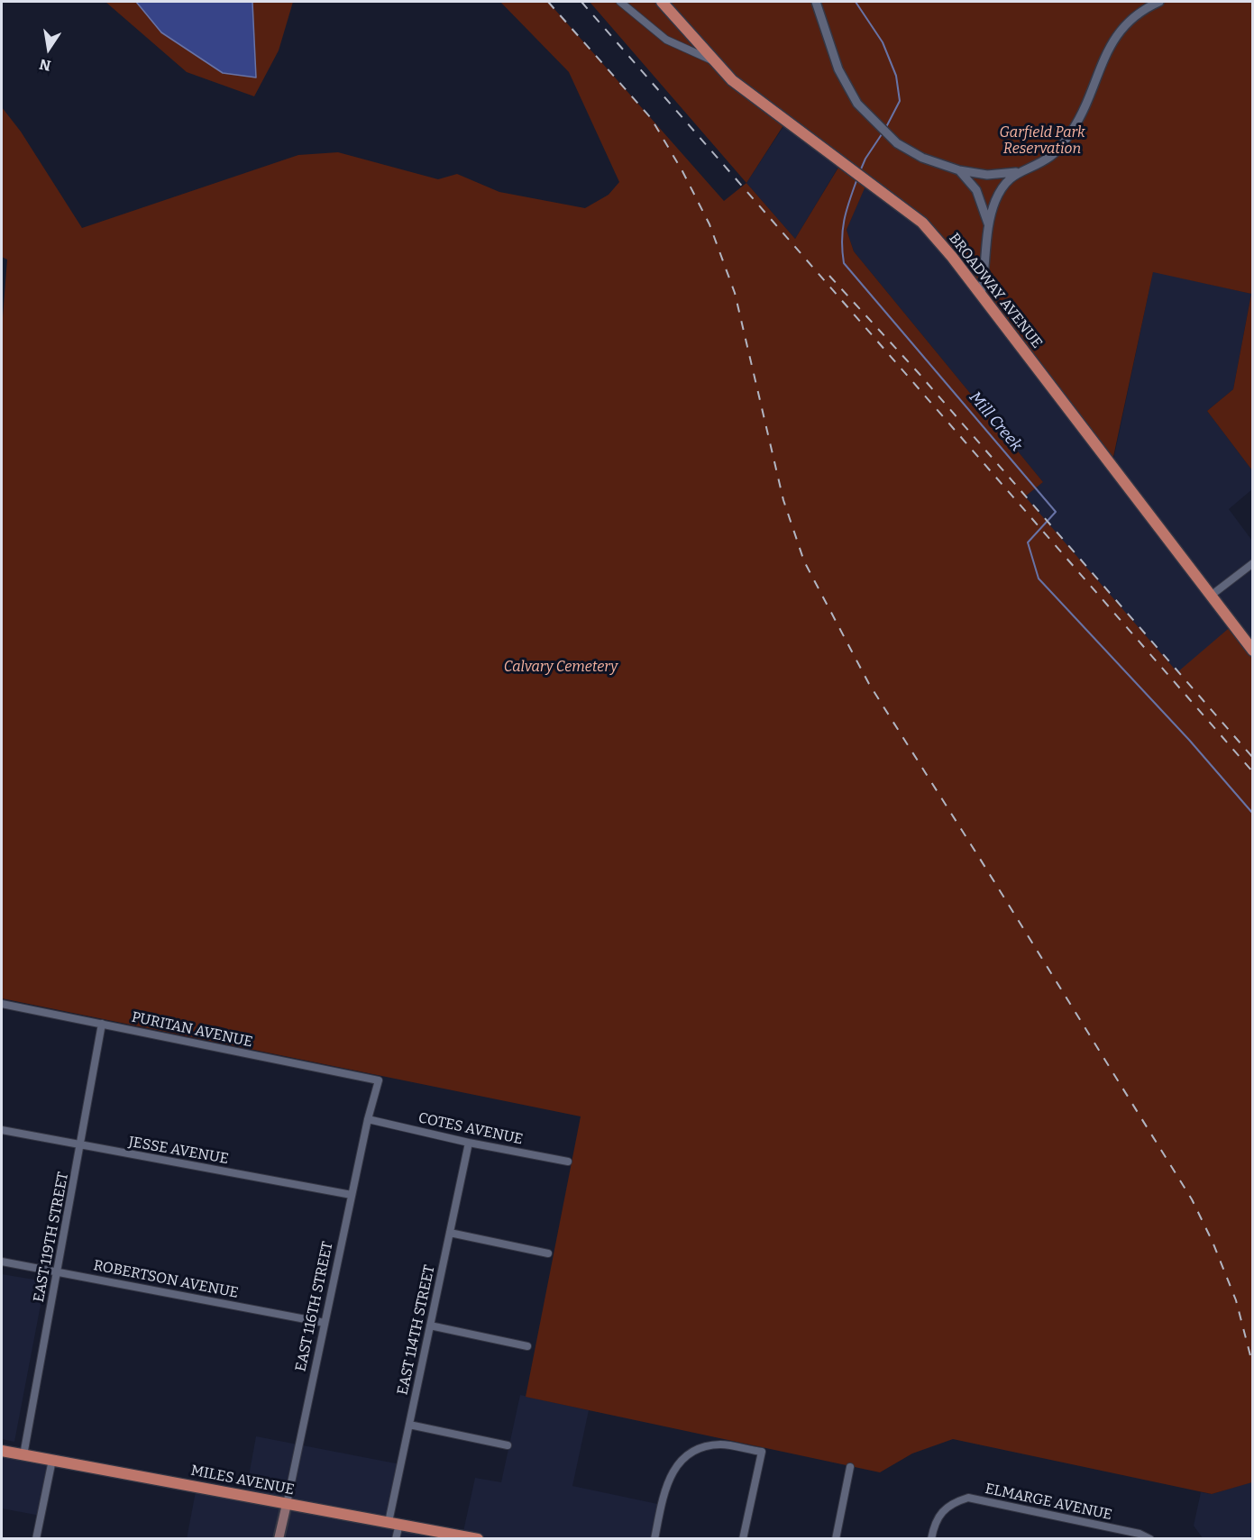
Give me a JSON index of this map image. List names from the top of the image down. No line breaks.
{"streets":{"main road":["BROADWAY AVENUE","EAST 116TH STREET","MILES AVENUE"],"street":["PURITAN AVENUE","COTES AVENUE","JESSE AVENUE","EAST 119TH STREET","ROBERTSON AVENUE","EAST 114TH STREET","ELMARGE AVENUE"]},"crossings":[["PURITAN AVENUE","EAST 119TH STREET"],["PURITAN AVENUE","EAST 116TH STREET"],["COTES AVENUE","EAST 116TH STREET"],["COTES AVENUE","EAST 114TH STREET"],["JESSE AVENUE","EAST 119TH STREET"],["JESSE AVENUE","EAST 116TH STREET"],["EAST 119TH STREET","ROBERTSON AVENUE"],["EAST 119TH STREET","MILES AVENUE"],["ROBERTSON AVENUE","EAST 116TH STREET"],["EAST 116TH STREET","MILES AVENUE"],["EAST 114TH STREET","MILES AVENUE"]],"water":["Mill Creek"],"parks":["Garfield Park Reservation","Calvary Cemetery"],"north":"bottom"}
